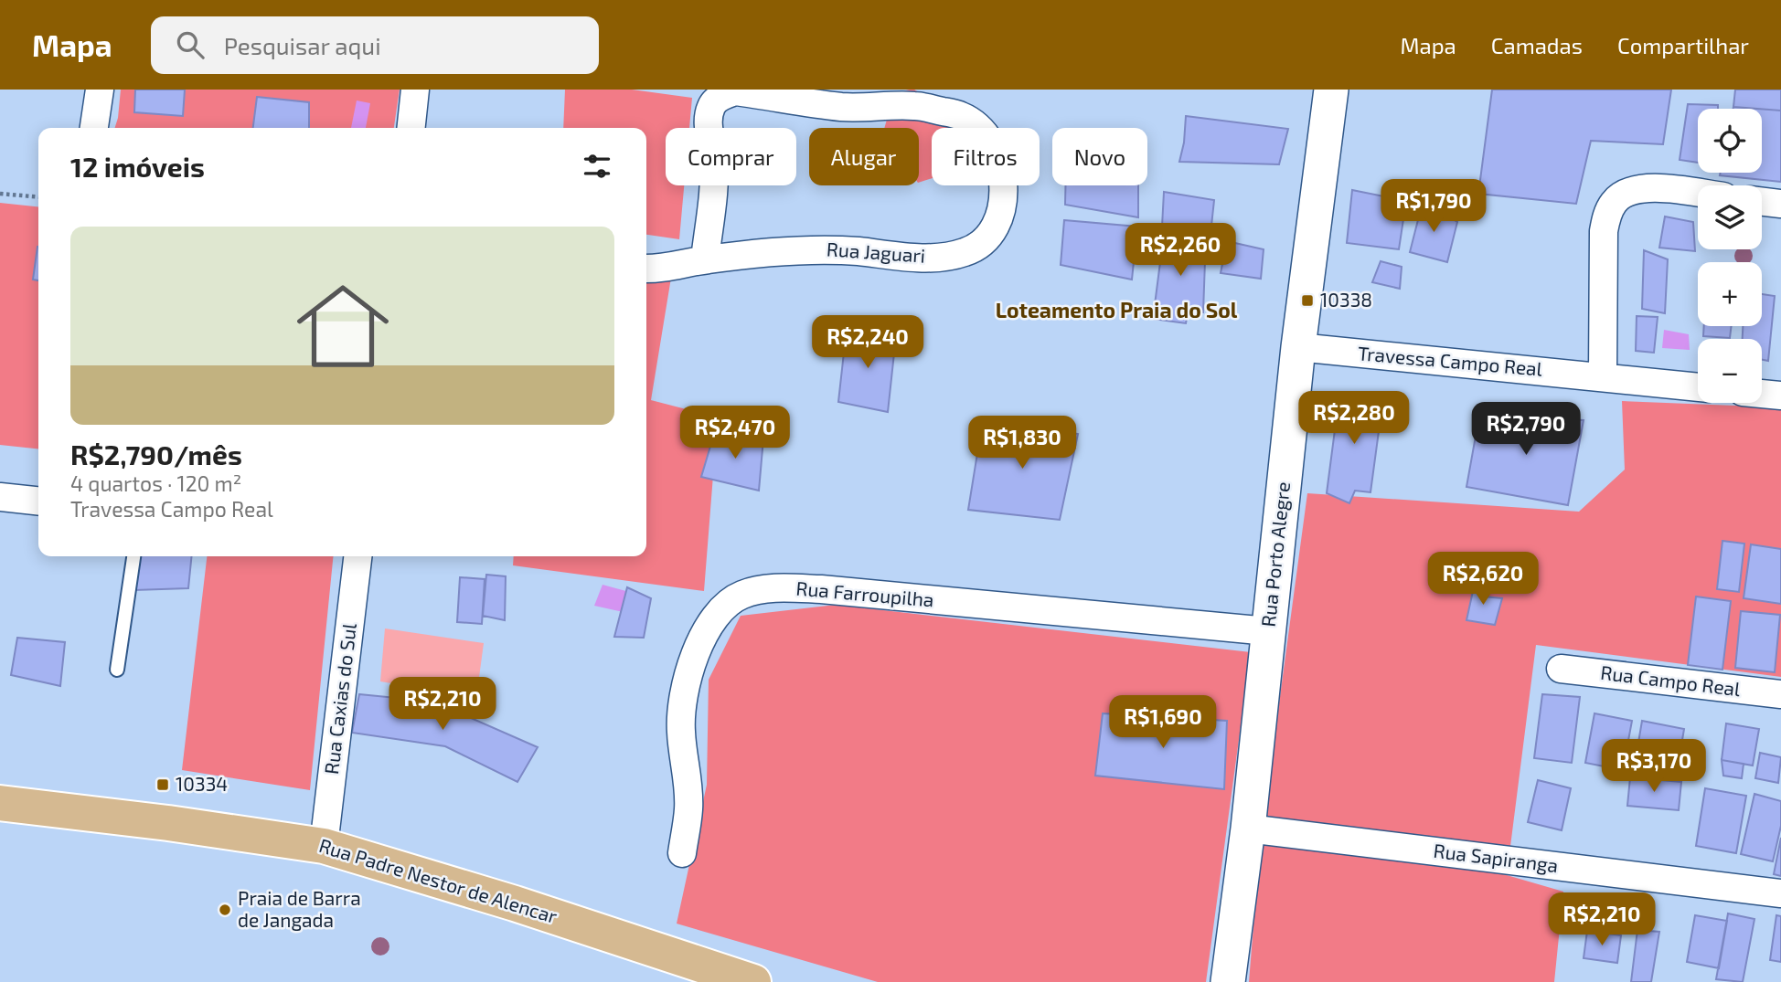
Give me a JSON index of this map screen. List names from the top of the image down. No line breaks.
{"streets":{"main road":["Rua Padre Nestor de Alencar"],"street":["Rua Jaguari","Travessa Campo Real","Rua Porto Alegre","Rua Farroupilha","Rua Campo Real","Rua Caxias do Sul","Rua Sapiranga"]},"crossings":[["Travessa Campo Real","Rua Porto Alegre"],["Rua Porto Alegre","Rua Farroupilha"],["Rua Porto Alegre","Rua Sapiranga"],["Rua Caxias do Sul","Rua Padre Nestor de Alencar"]],"districts":["Loteamento Praia do Sol"],"places":{"transit":["10338","10334"],"other":["Praia de Barra de Jangada"]},"page":{"header":"Mapa","search":"Pesquisar aqui","nav":["Mapa","Camadas","Compartilhar"],"map_buttons":["+","−"],"chip":["Comprar","Alugar","Filtros","Novo"],"heading":"12 imóveis","price":["R$1,790","R$2,260","R$2,240","R$2,280","R$2,790","R$2,470","R$1,830","R$2,620","R$2,210","R$1,690","R$3,170","R$2,210"],"list":[{"name":"R$2,790/mês","note":"4 quartos · 120 m² · Travessa Campo Real"}]}}
